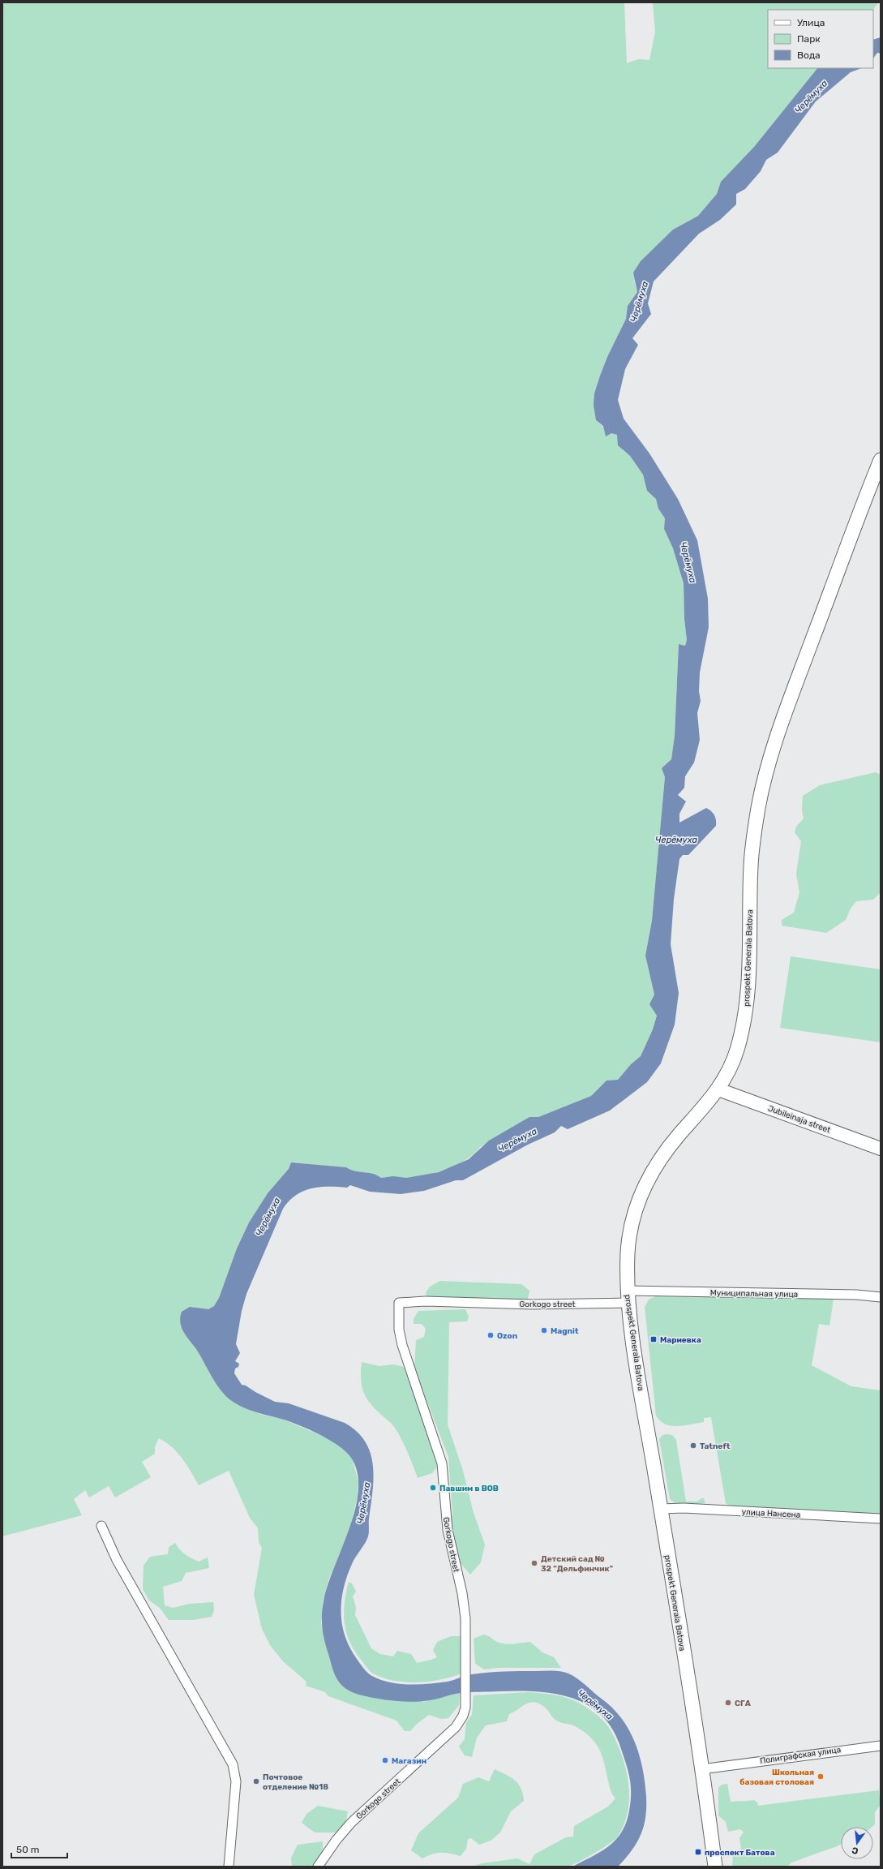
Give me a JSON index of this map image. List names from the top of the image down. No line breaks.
{"streets":{"main road":["prospekt Generala Batova"],"street":["Jubileinaja street","Муниципальная улица","Gorkogo street","улица Нансена","Полиграфская улица"]},"crossings":[["prospekt Generala Batova","Jubileinaja street"],["prospekt Generala Batova","Муниципальная улица"],["prospekt Generala Batova","Gorkogo street"],["prospekt Generala Batova","улица Нансена"],["prospekt Generala Batova","Полиграфская улица"],["Муниципальная улица","Gorkogo street"]],"water":["Черёмуха"],"places":{"other":["Magnit","Ozon","Tatneft","Павшим в ВОВ","Детский сад № 32 \"Дельфинчик\"","СГА","Магазин","Школьная базовая столовая","Почтовое отделение №18"],"transit":["Мариевка","проспект Батова"]},"legend":["Улица","Парк","Вода"],"scale_bar":"50 m","north":"bottom"}
